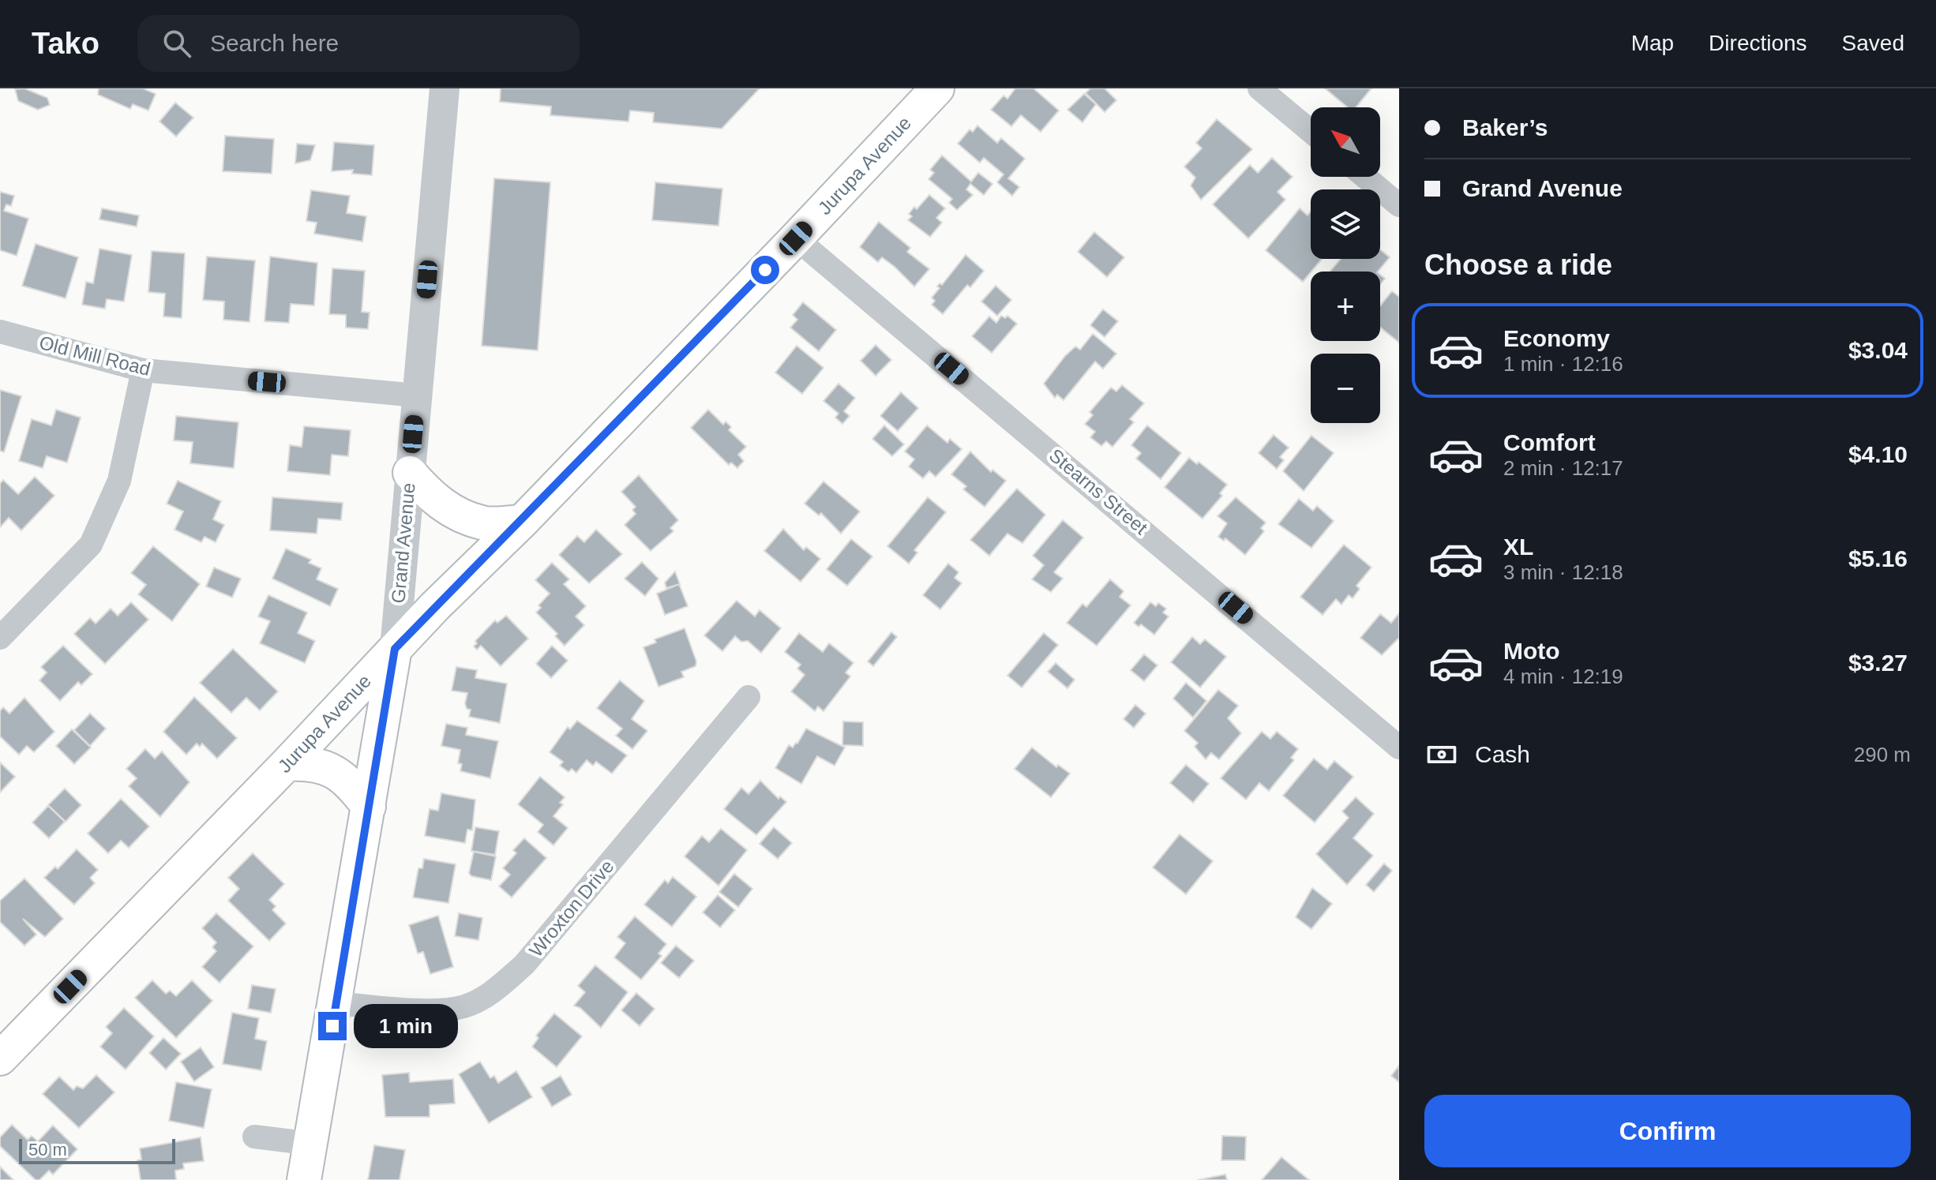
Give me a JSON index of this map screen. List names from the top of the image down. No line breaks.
{"streets":{"main road":["Jurupa Avenue","Grand Avenue"],"street":["Old Mill Road","Stearns Street","Wroxton Drive"]},"crossings":[["Jurupa Avenue","Stearns Street"],["Jurupa Avenue","Grand Avenue"],["Old Mill Road","Grand Avenue"],["Grand Avenue","Wroxton Drive"]],"scale_bar":"50 m","north":"top left","page":{"header":"Tako","search":"Search here","nav":["Map","Directions","Saved"],"banner":["Baker’s","Grand Avenue"],"map_buttons":["+","−"],"heading":"Choose a ride","list":[{"name":"Economy","note":"1 min · 12:16","value":"$3.04"},{"name":"Comfort","note":"2 min · 12:17","value":"$4.10"},{"name":"XL","note":"3 min · 12:18","value":"$5.16"},{"name":"Moto","note":"4 min · 12:19","value":"$3.27"}],"pay":["Cash","290 m"],"bubble":"1 min","buttons":"Confirm","scale":"50 m"}}
